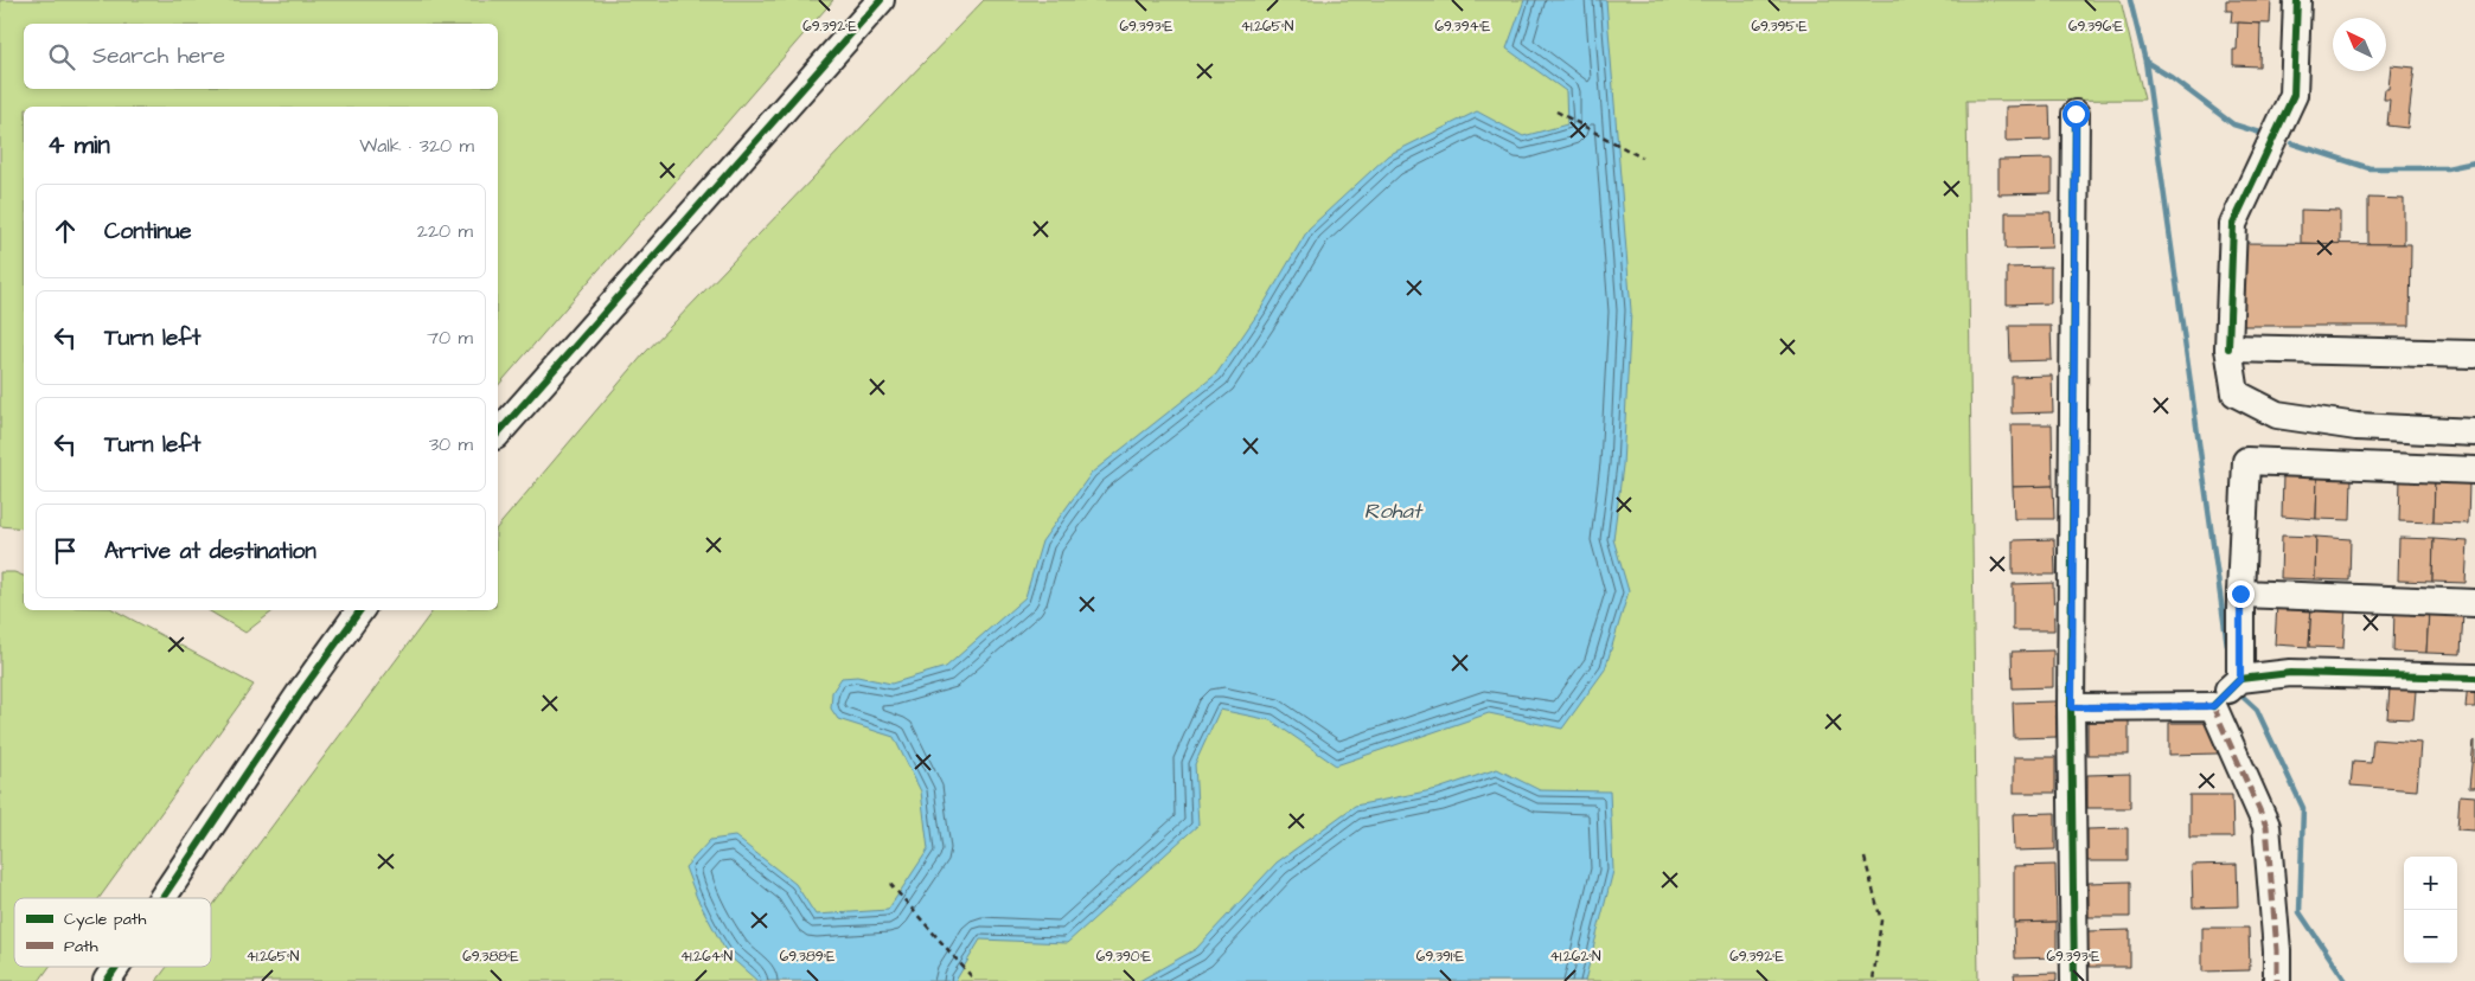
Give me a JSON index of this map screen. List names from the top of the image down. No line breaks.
{"water":["Rohat"],"legend":["Cycle path","Path"],"north":"top left","page":{"search":"Search here","heading":["4 min","Walk · 320 m"],"list":[["Continue","220 m"],["Turn left","70 m"],["Turn left","30 m"],"Arrive at destination"],"map_buttons":["+","−"]},"coordinates":["41.265°N","69.392°E","69.393°E","69.394°E","69.395°E","69.396°E","69.388°E","69.389°E","69.390°E","69.391°E","41.264°N","41.262°N"]}
